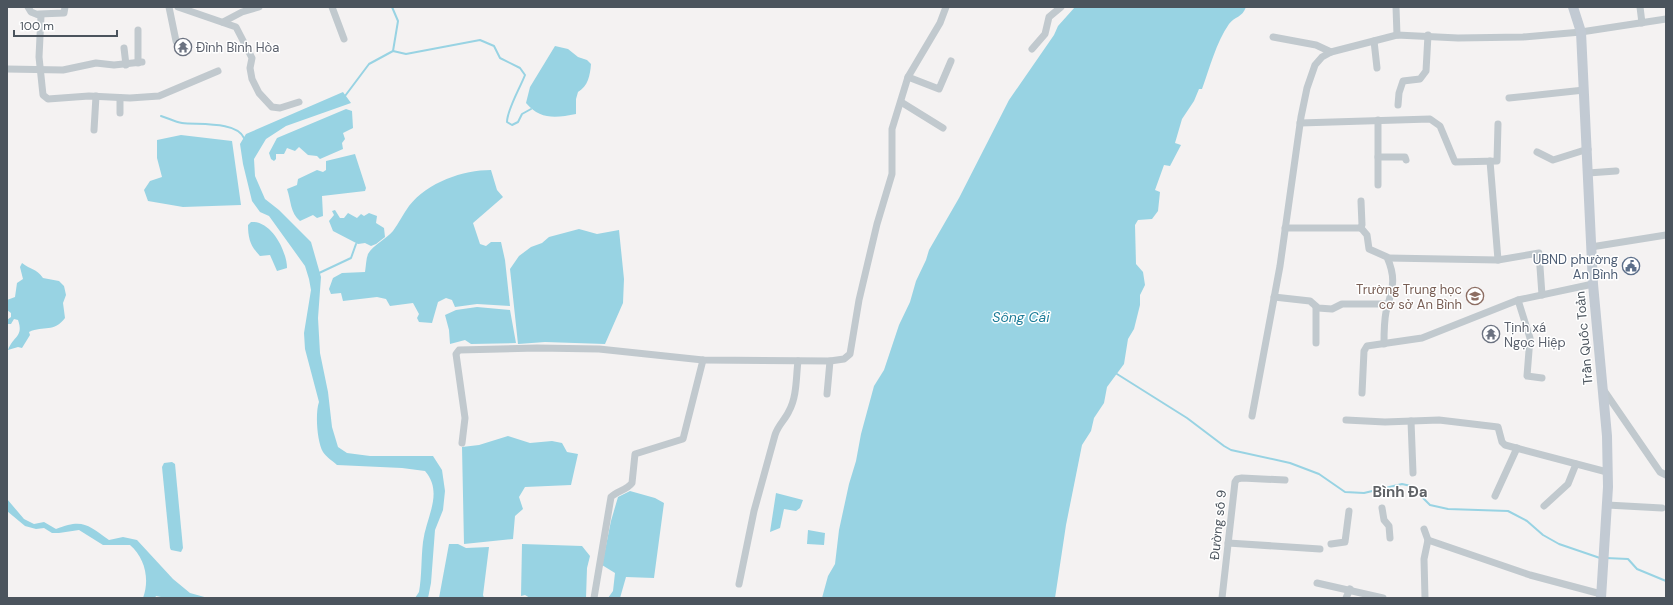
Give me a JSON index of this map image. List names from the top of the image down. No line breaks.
{"streets":{"main road":["Trần Quốc Toản"],"street":["Đường số 9"]},"districts":["Bình Đa"],"water":["Sông Cái"],"places":{"temple":["Đình Bình Hòa","Tịnh xá Ngọc Hiệp"],"public building":["UBND phường An Bình"],"school or university":["Trường Trung học cơ sở An Bình"]},"scale_bar":"100 m"}
